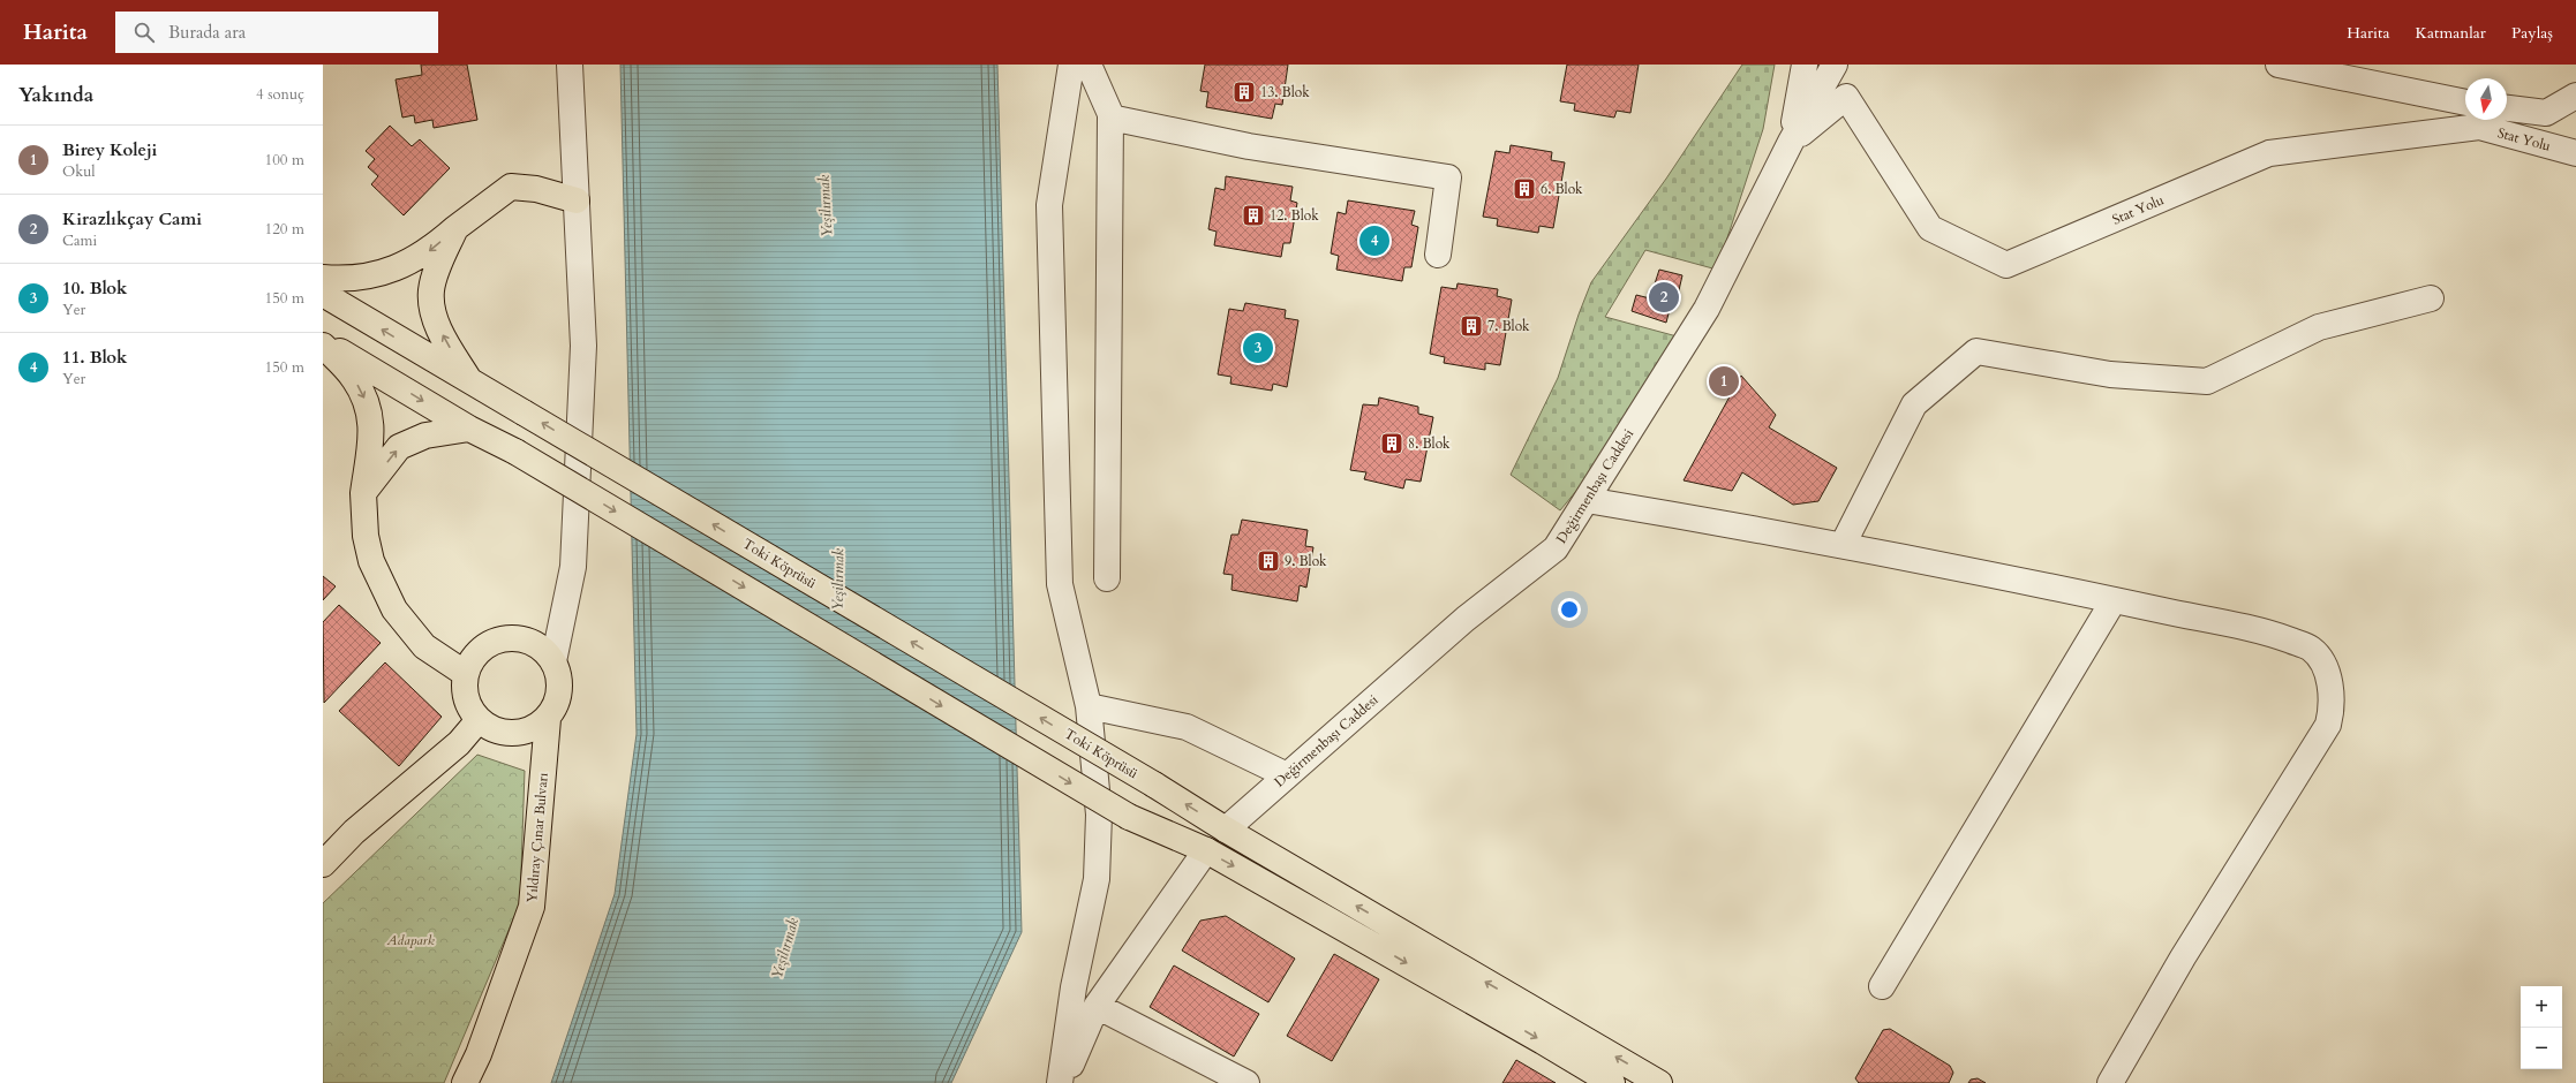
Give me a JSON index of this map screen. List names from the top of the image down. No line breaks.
{"streets":{"main road":["Toki Köprüsü","Yıldıray Çınar Bulvarı"],"street":["Stat Yolu","Değirmenbaşı Caddesi"]},"crossings":[["Stat Yolu","Değirmenbaşı Caddesi"],["Değirmenbaşı Caddesi","Toki Köprüsü"]],"water":["Yeşilırmak"],"parks":["Adapark"],"places":{"building":["13. Blok","6. Blok","12. Blok","7. Blok","8. Blok","9. Blok"]},"north":"bottom","page":{"header":"Harita","search":"Burada ara","nav":["Harita","Katmanlar","Paylaş"],"heading":["Yakında","4 sonuç"],"list":[{"mark":"1","name":"Birey Koleji","note":"Okul","value":"100 m"},{"mark":"2","name":"Kirazlıkçay Cami","note":"Cami","value":"120 m"},{"mark":"3","name":"10. Blok","note":"Yer","value":"150 m"},{"mark":"4","name":"11. Blok","note":"Yer","value":"150 m"}],"pins":["4","2","3","1"],"map_buttons":["+","−"]}}
